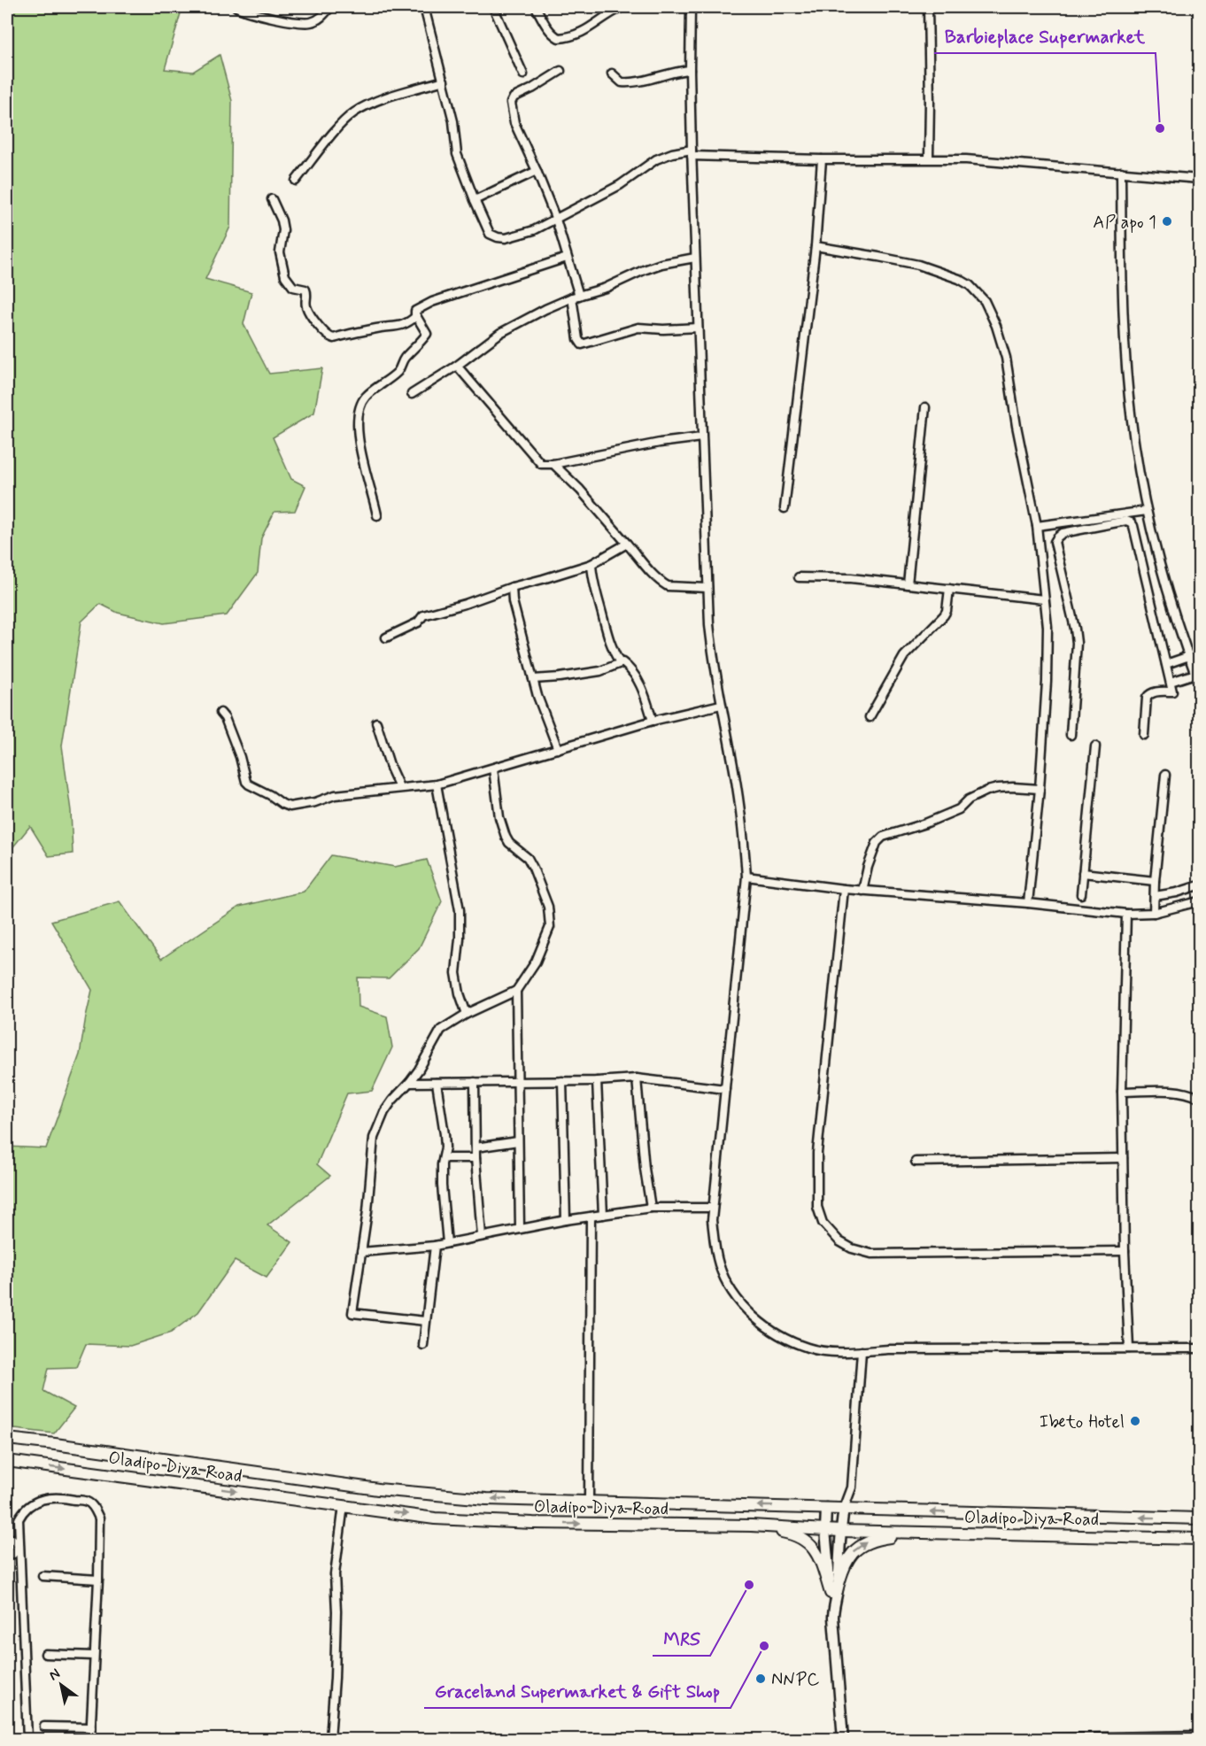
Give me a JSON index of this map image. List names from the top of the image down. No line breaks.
{"streets":{"main road":["Oladipo Diya Road"]},"places":["Barbieplace Supermarket","AP apo 1","Ibeto Hotel","MRS","Graceland Supermarket & Gift Shop","NNPC"],"north":"top left"}
